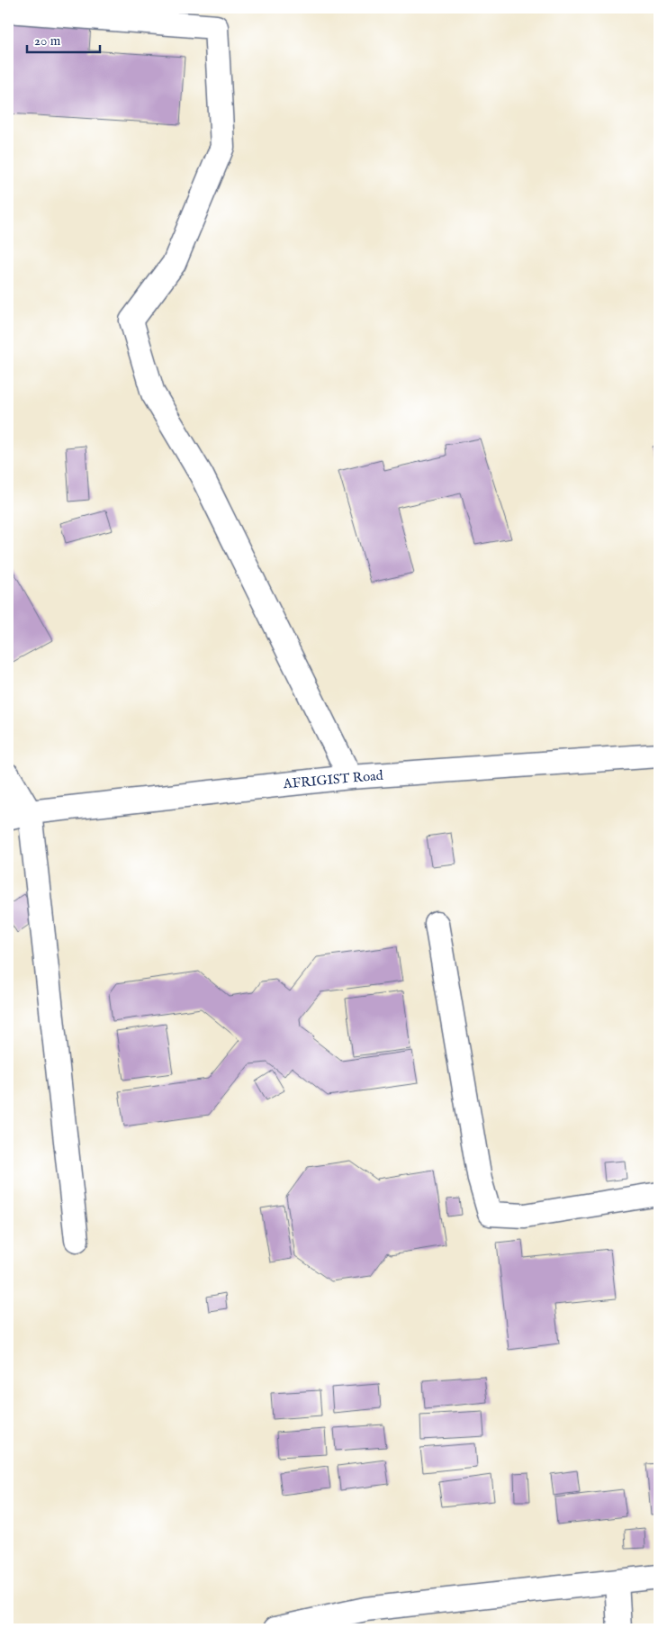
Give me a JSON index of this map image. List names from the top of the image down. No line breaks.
{"streets":{"street":["AFRIGIST Road"]},"scale_bar":"20 m"}
